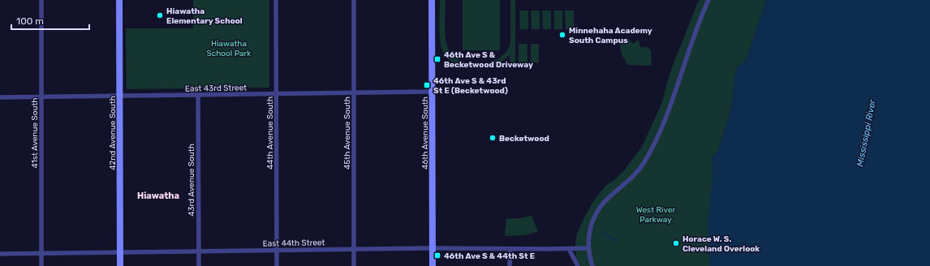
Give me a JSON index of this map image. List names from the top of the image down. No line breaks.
{"streets":{"street":["East 43rd Street","41st Avenue South","42nd Avenue South","44th Avenue South","45th Avenue South","46th Avenue South","43rd Avenue South","East 44th Street"]},"crossings":[["East 43rd Street","41st Avenue South"],["East 43rd Street","42nd Avenue South"],["East 43rd Street","44th Avenue South"],["East 43rd Street","45th Avenue South"],["East 43rd Street","46th Avenue South"],["East 43rd Street","43rd Avenue South"],["41st Avenue South","East 44th Street"],["42nd Avenue South","East 44th Street"],["44th Avenue South","East 44th Street"],["45th Avenue South","East 44th Street"],["46th Avenue South","East 44th Street"],["43rd Avenue South","East 44th Street"]],"districts":["Hiawatha"],"water":["Mississippi River"],"parks":["Hiawatha School Park","West River Parkway"],"places":{"other":["Hiawatha Elementary School","Minnehaha Academy South Campus","Becketwood","Horace W. S. Cleveland Overlook"],"transit":["46th Ave S & Becketwood Driveway","46th Ave S & 43rd St E (Becketwood)","46th Ave S & 44th St E"]},"scale_bar":"100 m"}
